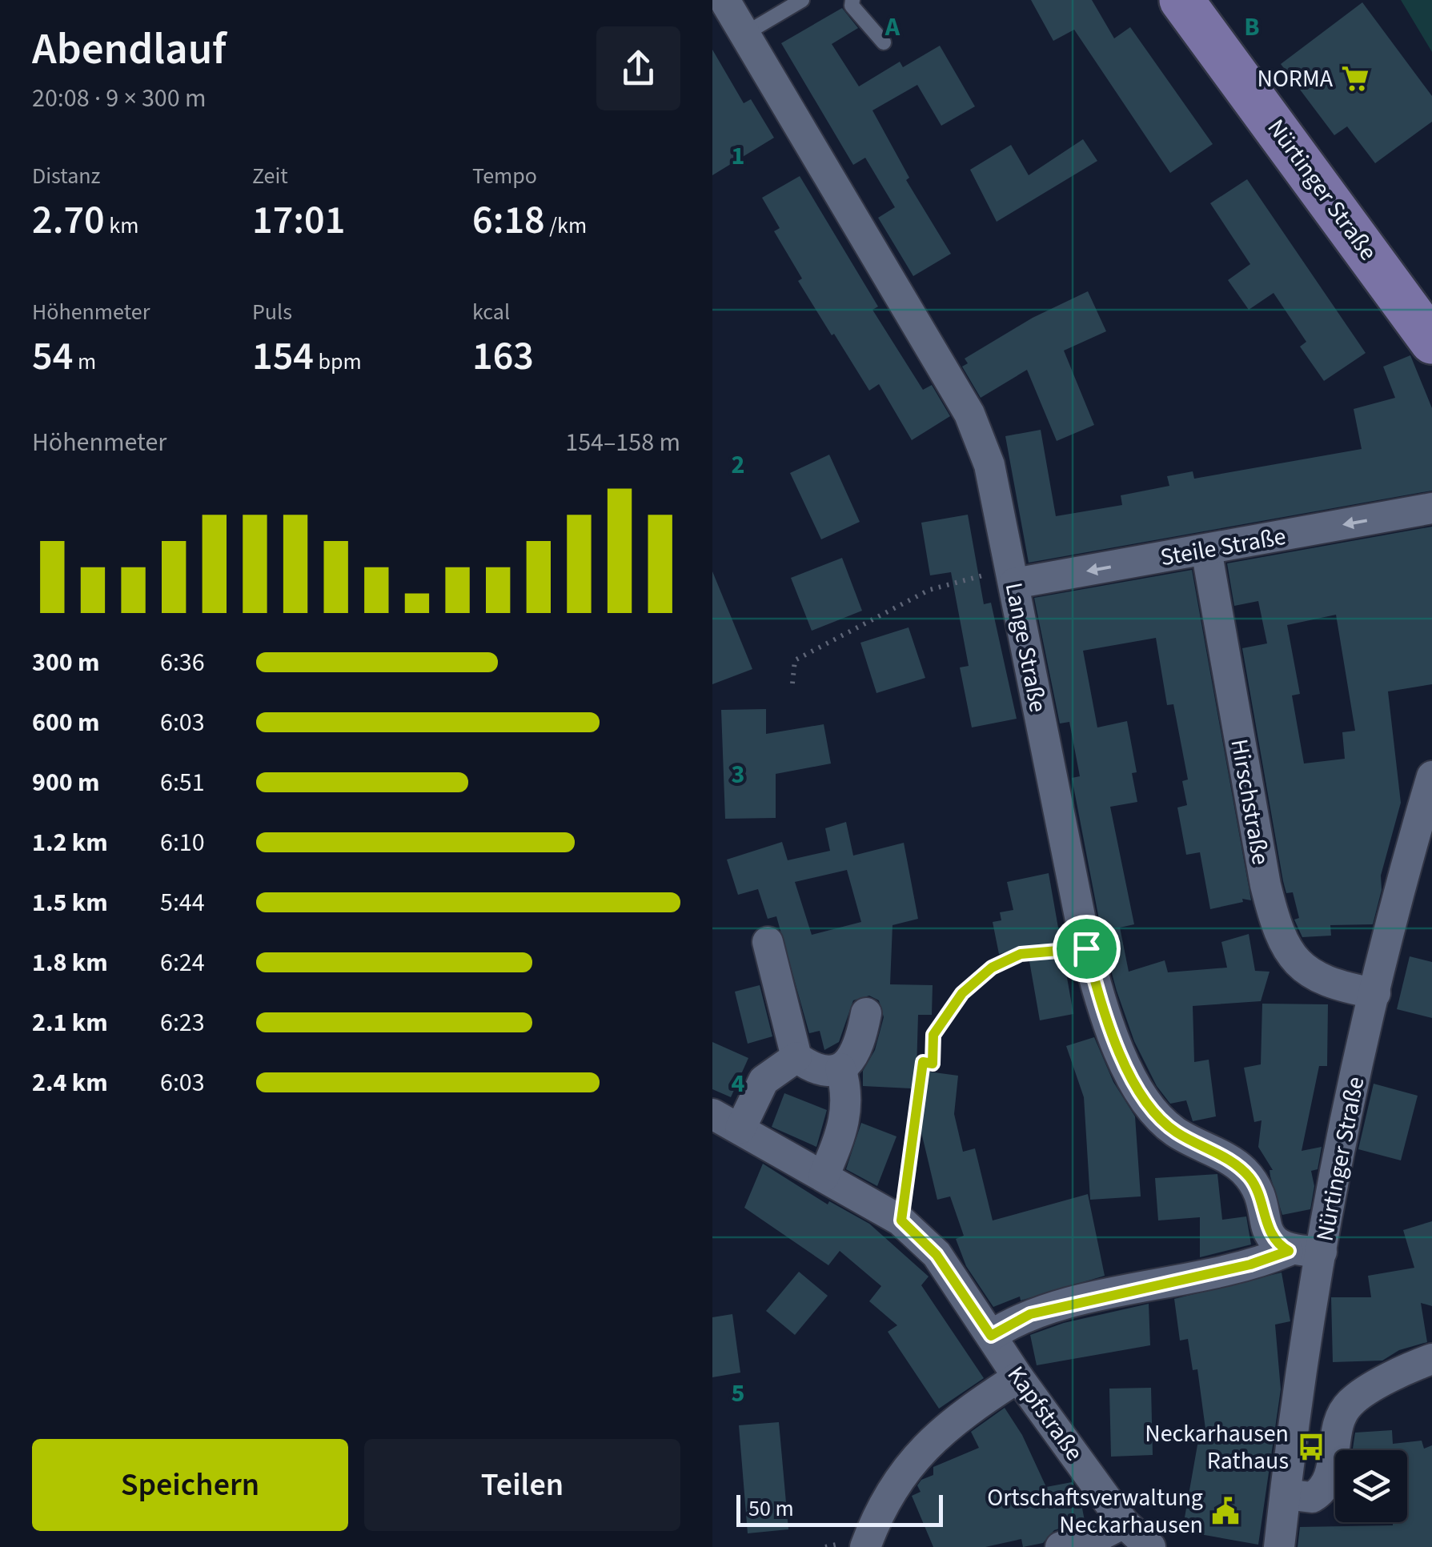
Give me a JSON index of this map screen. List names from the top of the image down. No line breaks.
{"streets":{"main road":["Nürtinger Straße"],"street":["Steile Straße","Lange Straße","Hirschstraße","Kapfstraße"]},"crossings":[["Nürtinger Straße","Hirschstraße"],["Steile Straße","Lange Straße"],["Steile Straße","Hirschstraße"]],"one_way":["Steile Straße"],"places":{"supermarket":["NORMA"],"bus stop":["Neckarhausen Rathaus"],"public building":["Ortschaftsverwaltung Neckarhausen"]},"scale_bar":"50 m","page":{"heading":["Abendlauf","20:08 · 9 × 300 m"],"stats":[["Distanz","2.70 km"],["Zeit","17:01"],["Tempo","6:18 /km"],["Höhenmeter","54 m"],["Puls","154 bpm"],["kcal","163"]],"chart":["Höhenmeter","154–158 m"],"list":[{"name":"300 m","note":"6:36"},{"name":"600 m","note":"6:03"},{"name":"900 m","note":"6:51"},{"name":"1.2 km","note":"6:10"},{"name":"1.5 km","note":"5:44"},{"name":"1.8 km","note":"6:24"},{"name":"2.1 km","note":"6:23"},{"name":"2.4 km","note":"6:03"}],"buttons":["Speichern","Teilen"],"scale":"50 m"},"grid":{"columns":["A","B"],"rows":["1","2","3","4","5"]}}
